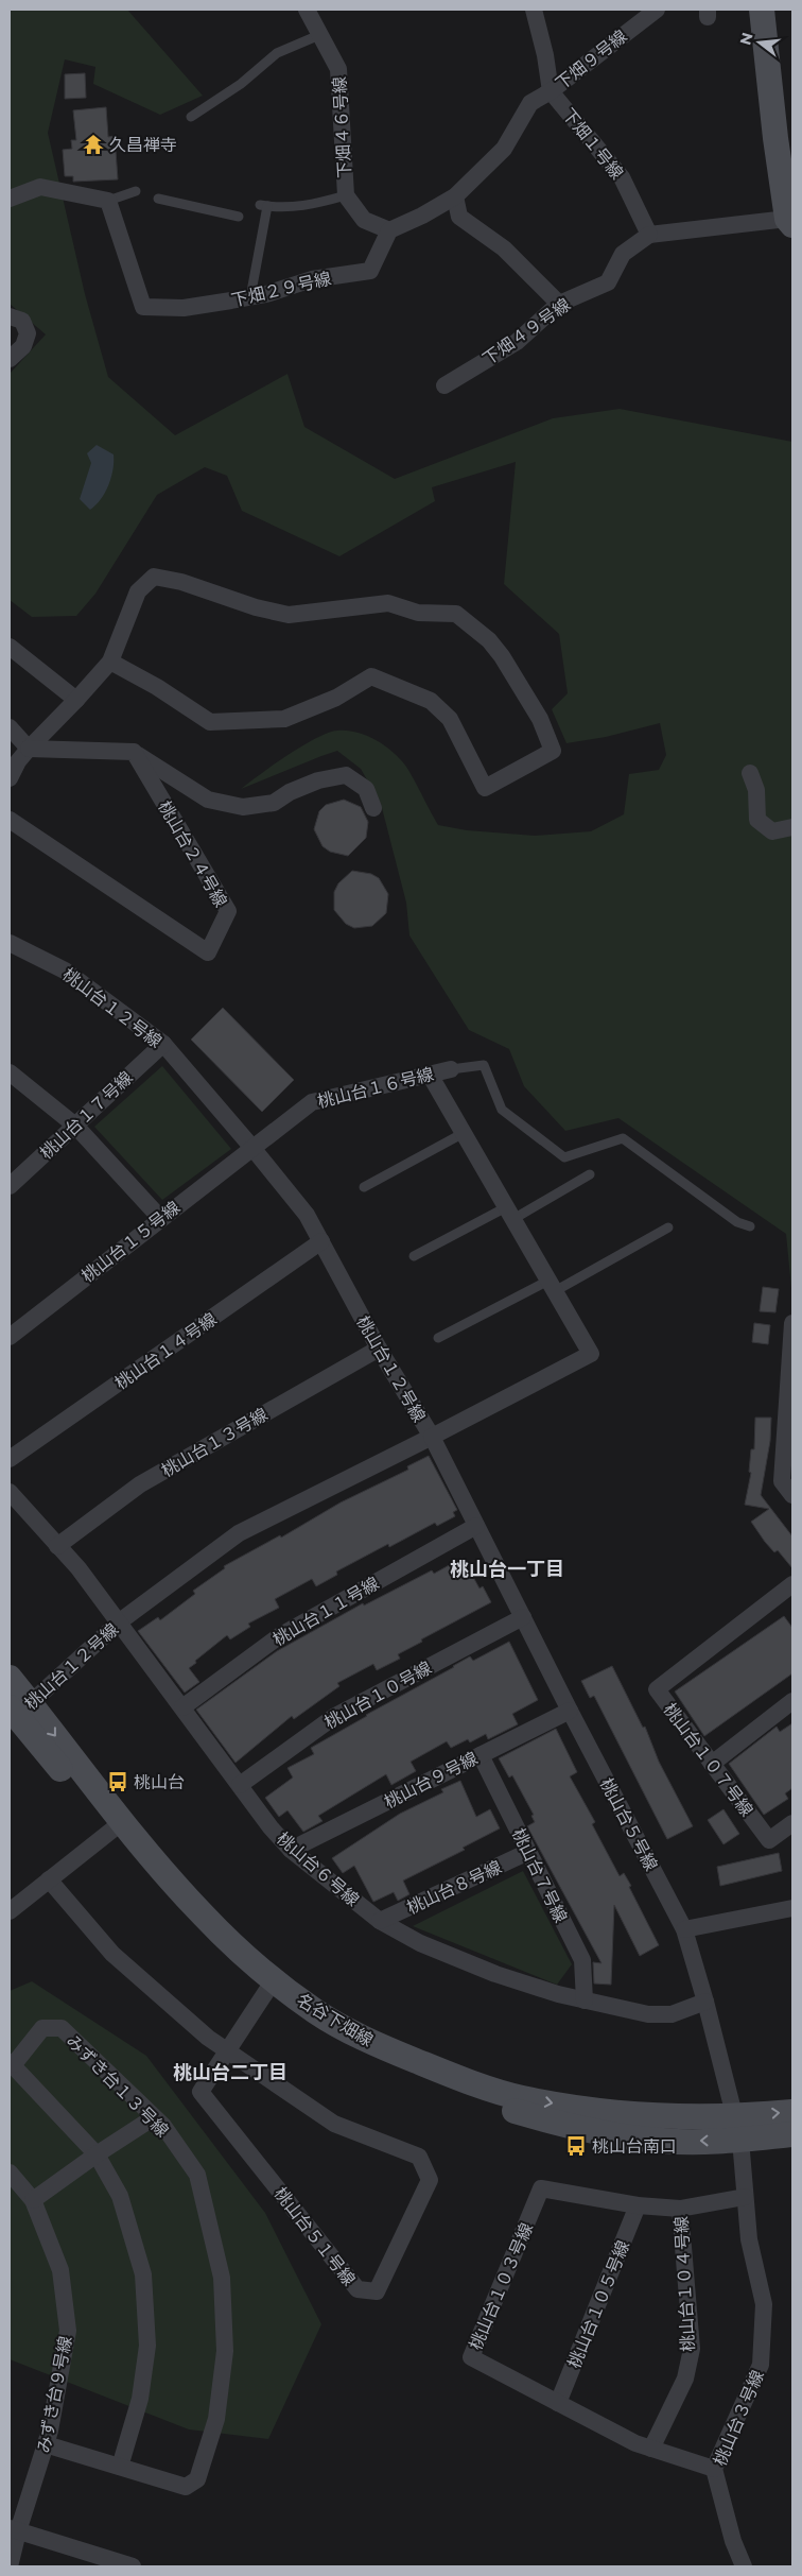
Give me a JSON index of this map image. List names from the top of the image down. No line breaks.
{"streets":{"street":["下畑９号線","下畑４６号線","下畑１号線","下畑２９号線","下畑４９号線","桃山台２４号線","桃山台１２号線","桃山台１６号線","桃山台１７号線","桃山台１５号線","桃山台１４号線","桃山台１３号線","桃山台１１号線","桃山台１０号線","桃山台１０７号線","桃山台９号線","桃山台５号線","桃山台６号線","桃山台７号線","桃山台８号線","名谷下畑線","みずき台１３号線","桃山台５１号線","桃山台１０４号線","桃山台１０３号線","桃山台１０５号線","みずき台９号線","桃山台３号線"]},"crossings":[["下畑９号線","下畑１号線"],["下畑４６号線","下畑２９号線"],["下畑１号線","下畑４９号線"],["桃山台１２号線","桃山台１６号線"],["桃山台１２号線","桃山台１７号線"],["桃山台１２号線","桃山台１５号線"],["桃山台１２号線","桃山台１４号線"],["桃山台１２号線","桃山台１３号線"],["桃山台１２号線","桃山台５号線"],["桃山台１２号線","桃山台６号線"],["桃山台１２号線","名谷下畑線"],["桃山台１６号線","桃山台１５号線"],["桃山台１３号線","桃山台６号線"],["桃山台１１号線","桃山台５号線"],["桃山台１１号線","桃山台６号線"],["桃山台１０号線","桃山台５号線"],["桃山台１０号線","桃山台６号線"],["桃山台９号線","桃山台５号線"],["桃山台９号線","桃山台６号線"],["桃山台９号線","桃山台７号線"],["桃山台５号線","桃山台６号線"],["桃山台５号線","名谷下畑線"],["桃山台５号線","桃山台３号線"],["桃山台６号線","桃山台７号線"],["桃山台６号線","桃山台８号線"],["桃山台７号線","桃山台８号線"],["名谷下畑線","桃山台５１号線"],["名谷下畑線","桃山台３号線"],["みずき台１３号線","みずき台９号線"],["桃山台１０４号線","桃山台１０３号線"],["桃山台１０３号線","桃山台１０５号線"],["桃山台１０３号線","桃山台３号線"]],"districts":["桃山台一丁目","桃山台二丁目"],"places":{"temple":["久昌禅寺"],"bus stop":["桃山台","桃山台南口"]},"north":"left"}
